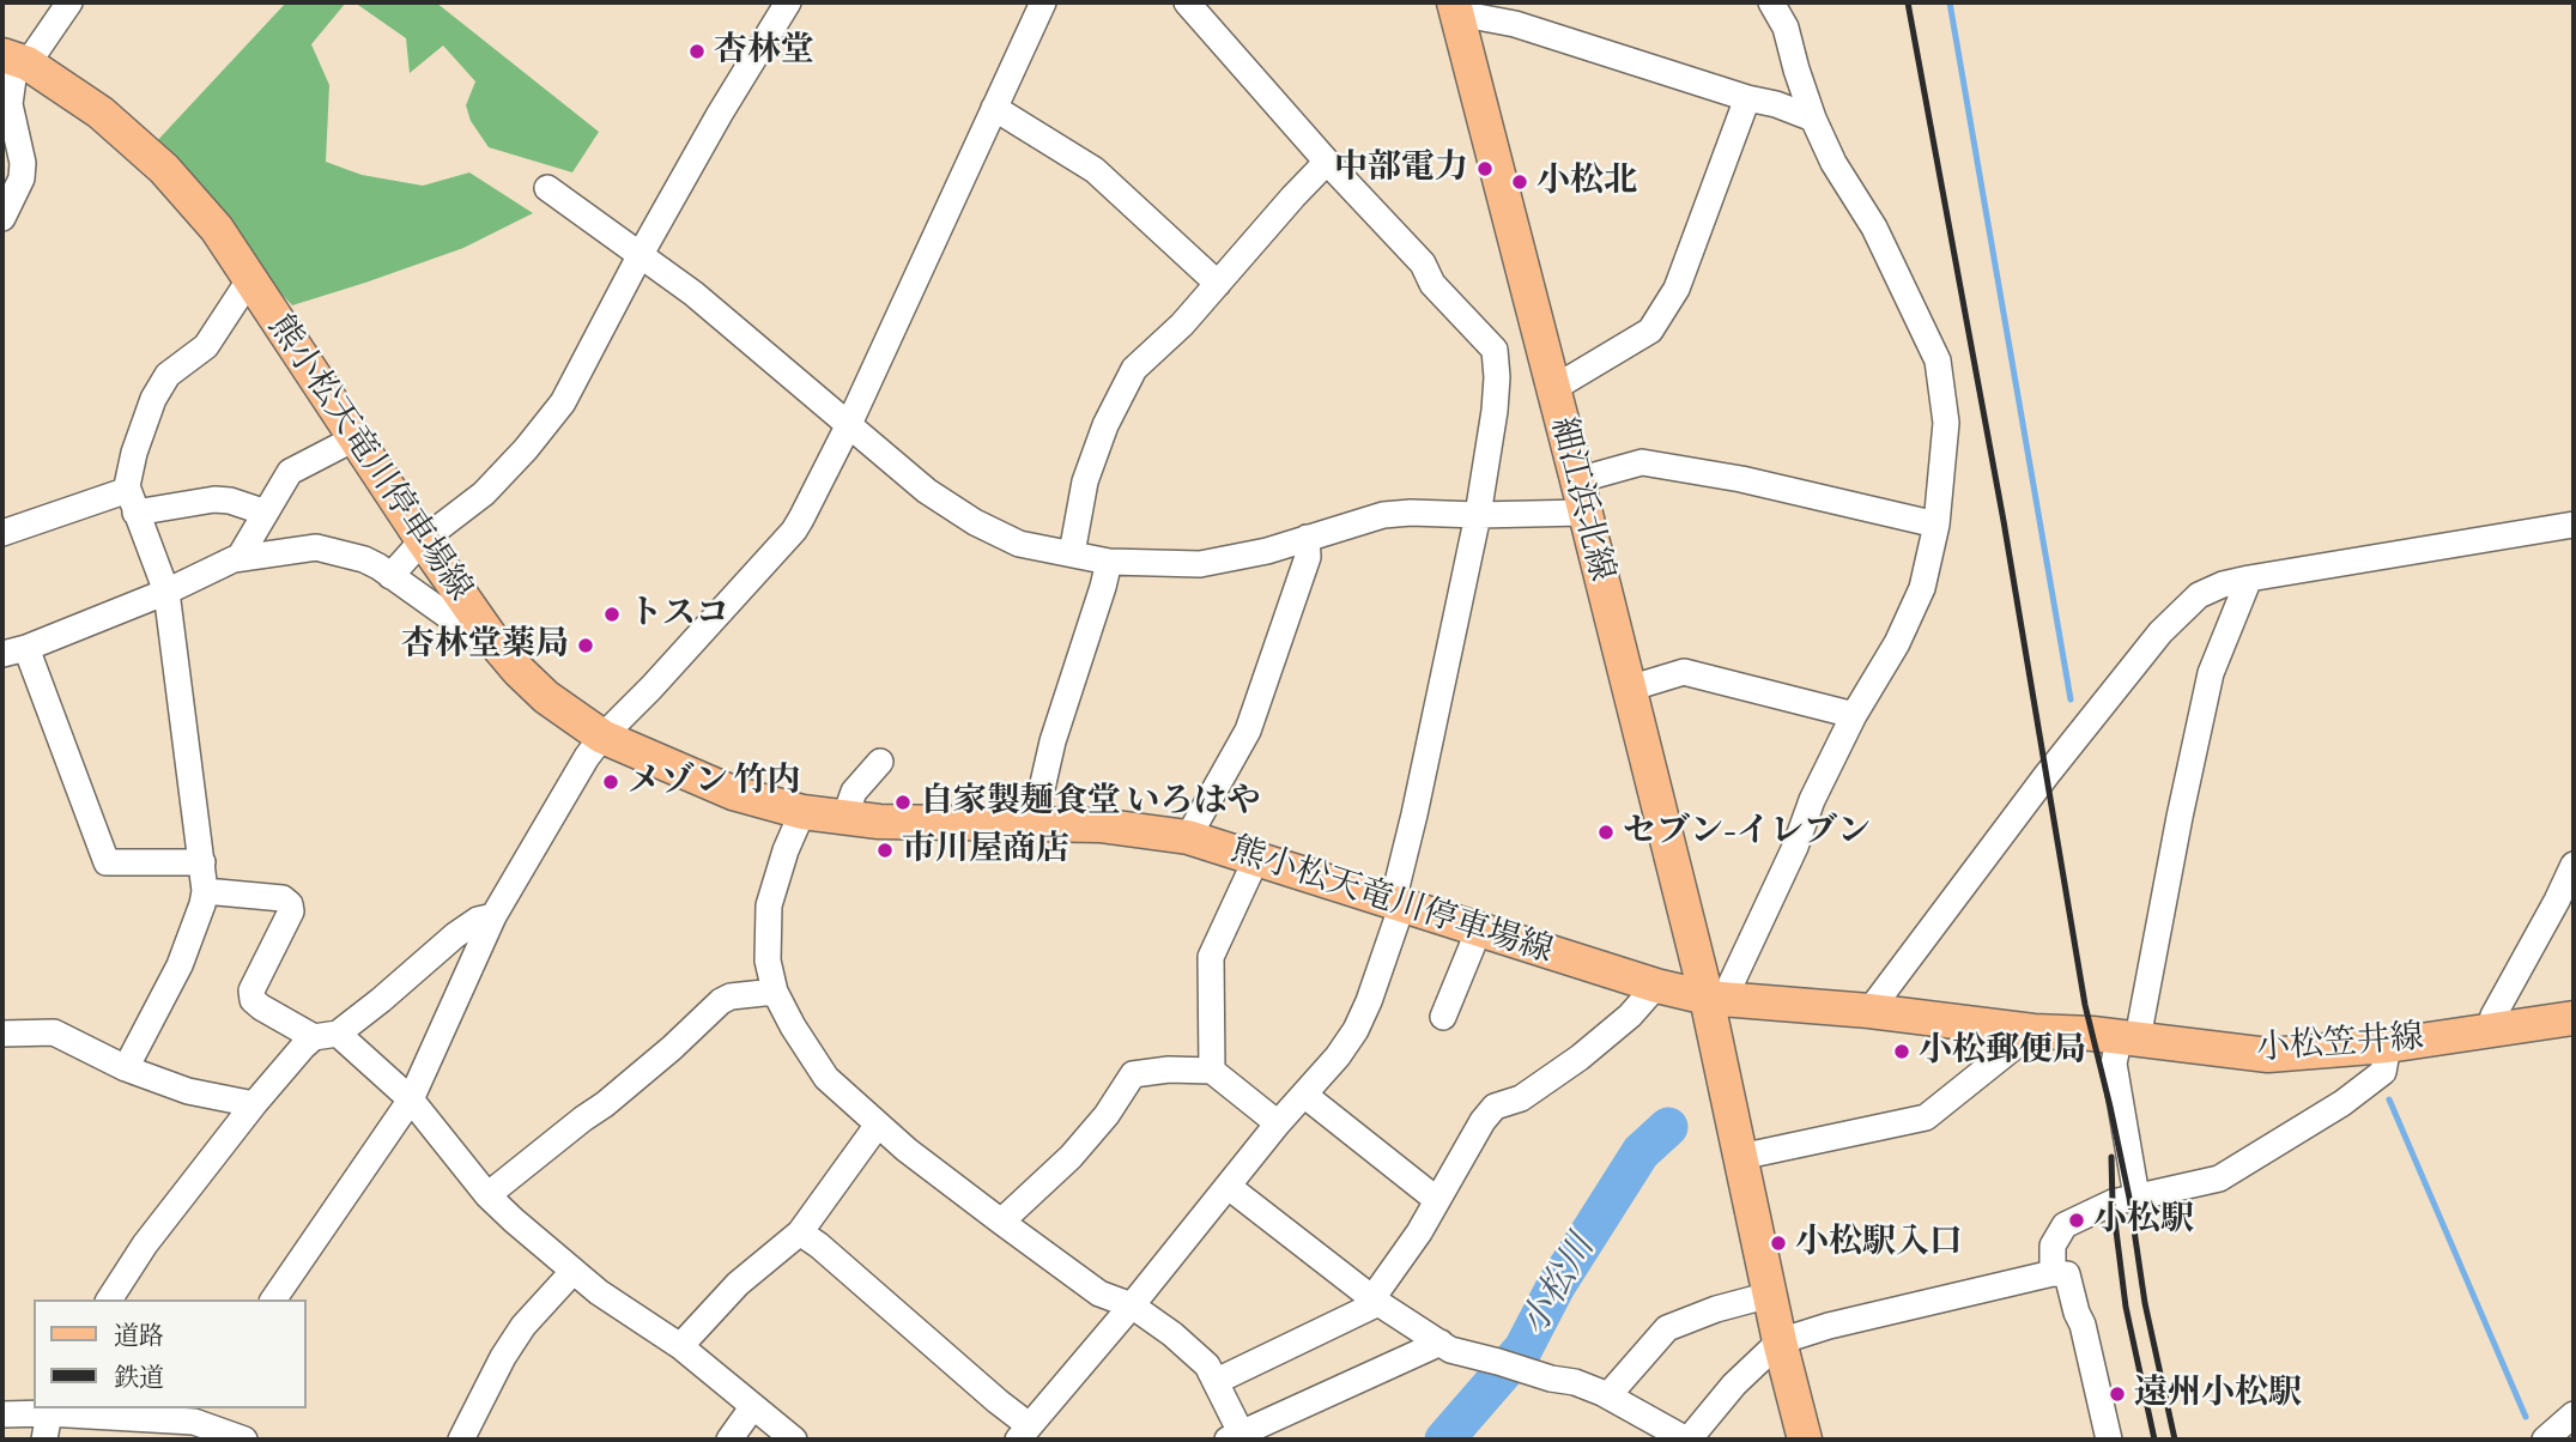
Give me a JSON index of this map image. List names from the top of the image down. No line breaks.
{"streets":{"main road":["熊小松天竜川停車場線","細江浜北線","小松笠井線"]},"crossings":[["熊小松天竜川停車場線","細江浜北線"],["熊小松天竜川停車場線","小松笠井線"],["細江浜北線","小松笠井線"]],"water":["小松川"],"places":["杏林堂","中部電力","小松北","トスコ","杏林堂薬局","メゾン 竹内","自家製麺食堂 いろはや","セブン-イレブン","市川屋商店","小松郵便局","小松駅","小松駅入口","遠州小松駅"],"legend":["道路","鉄道"]}
